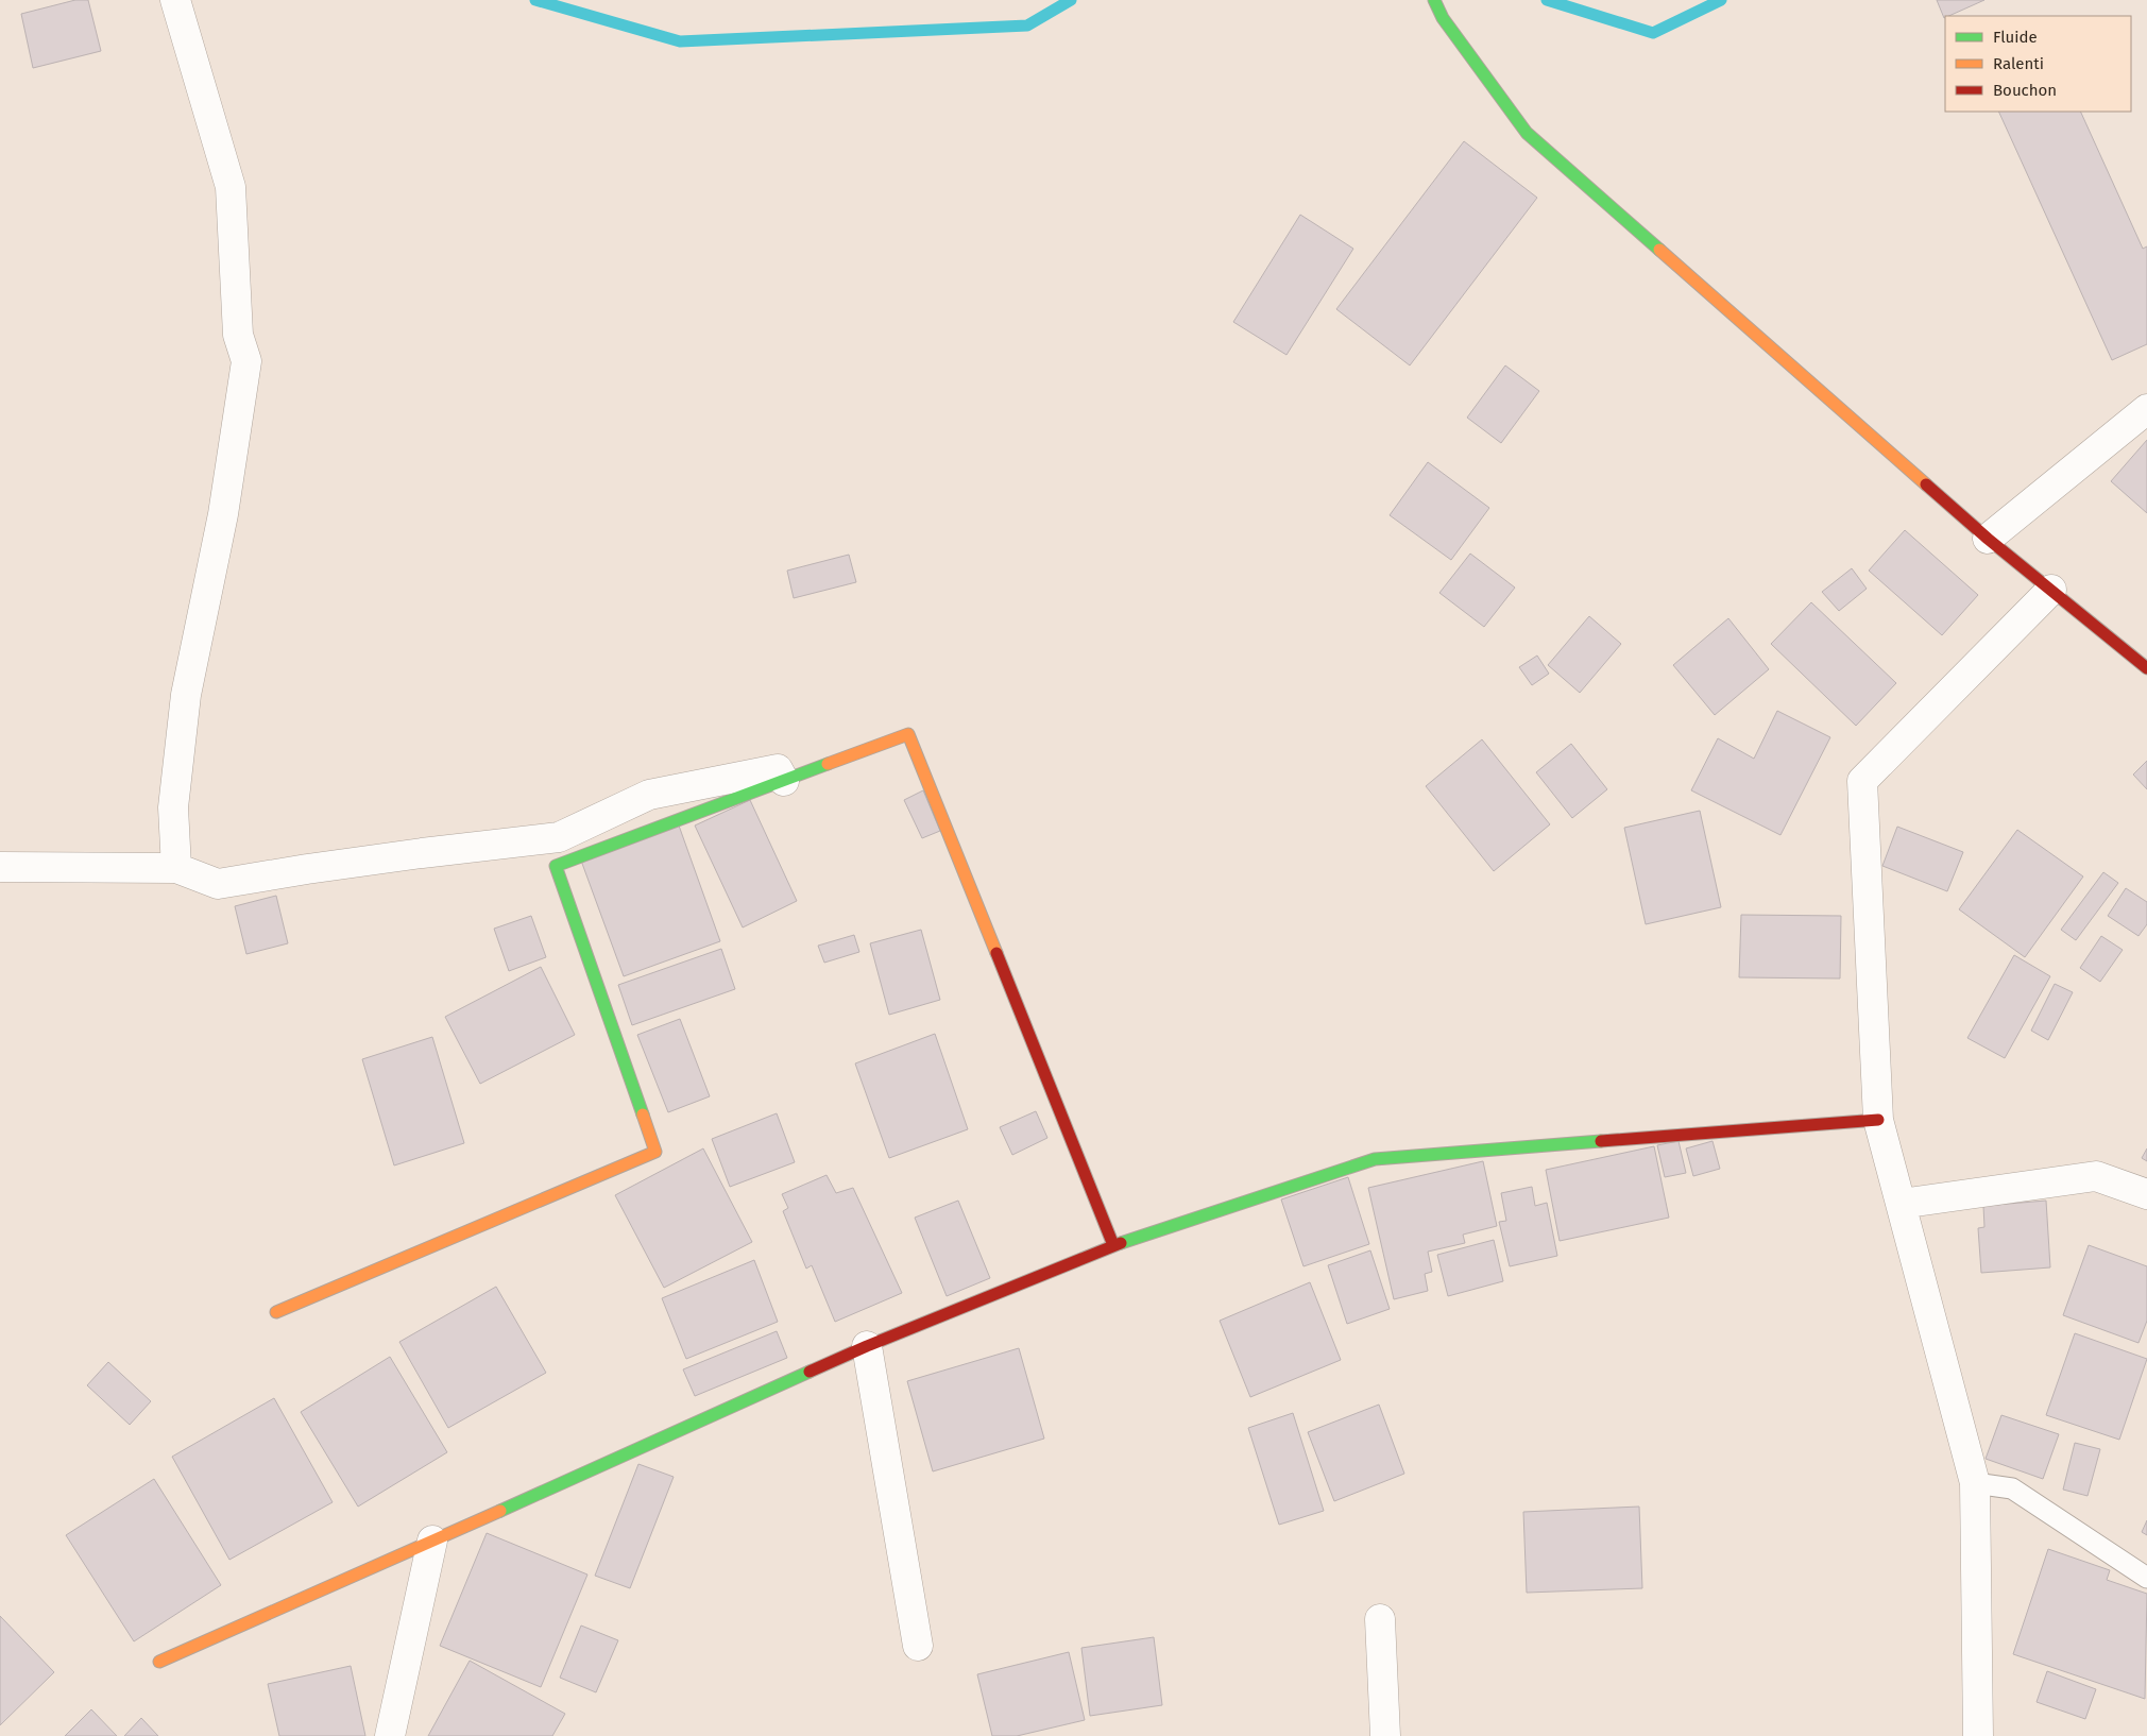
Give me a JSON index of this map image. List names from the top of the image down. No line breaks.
{"legend":["Fluide","Ralenti","Bouchon"]}
